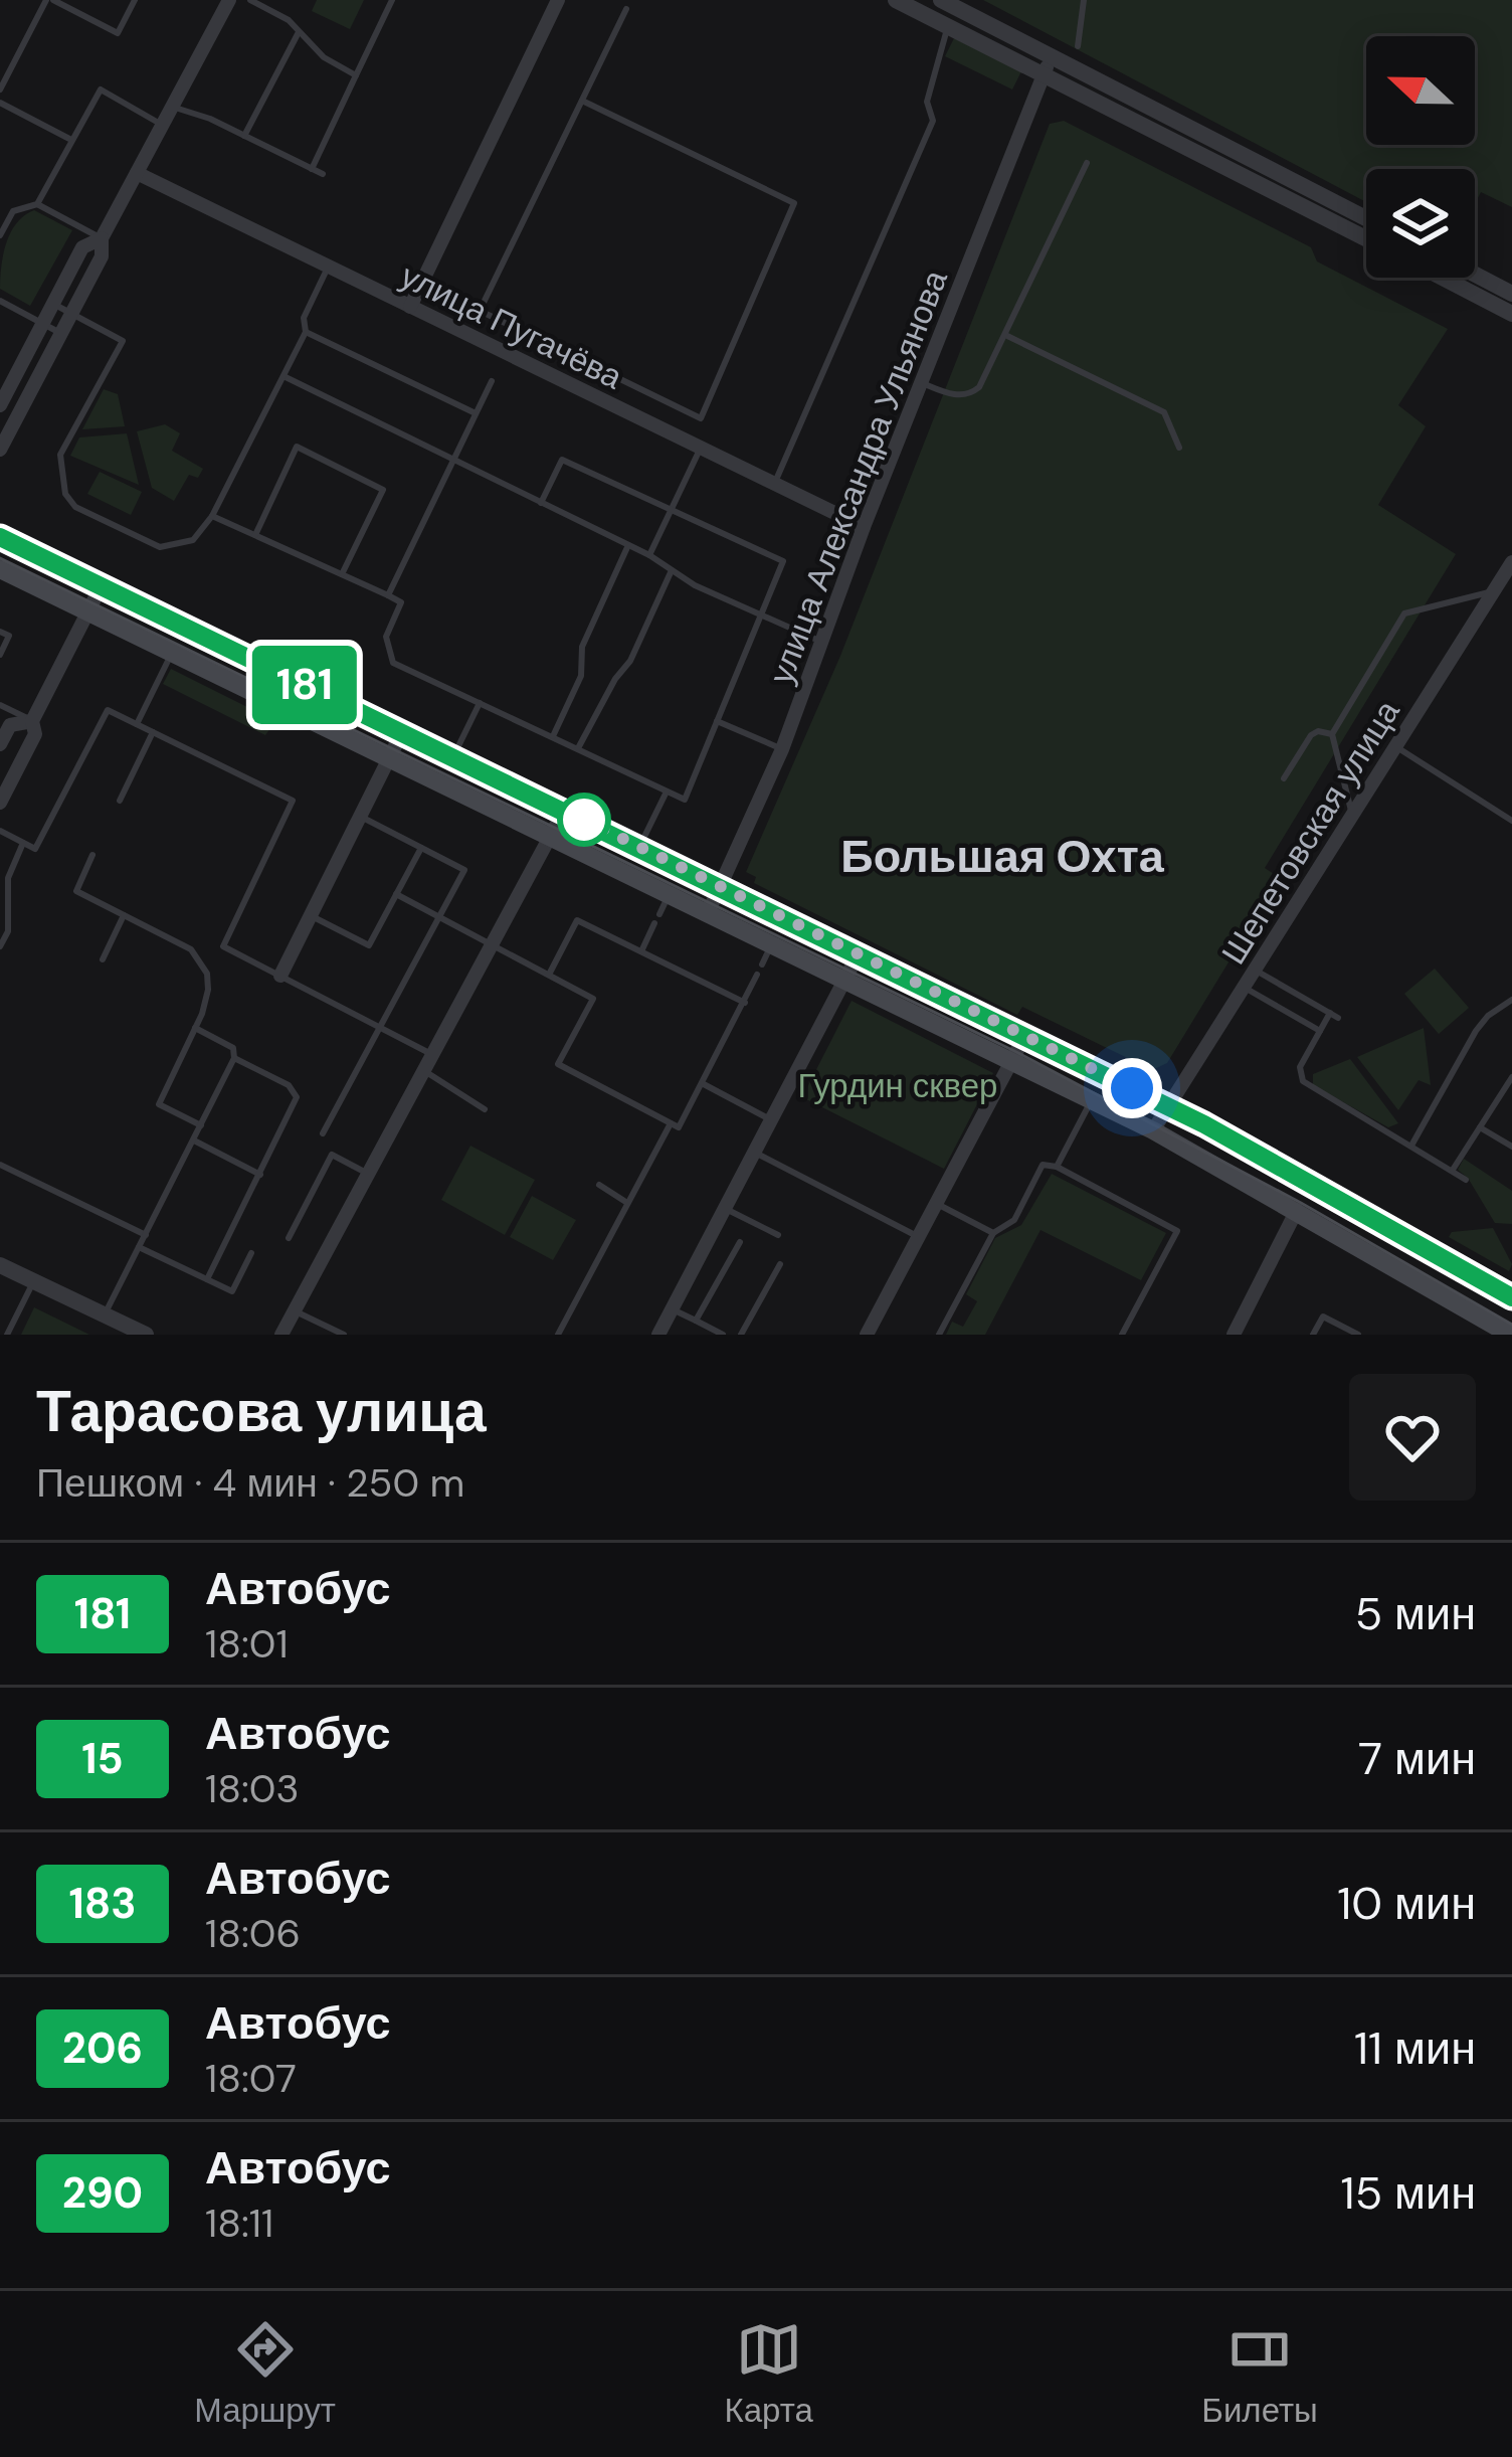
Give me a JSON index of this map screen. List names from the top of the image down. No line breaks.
{"streets":{"street":["улица Пугачёва","улица Александра Ульянова","Шепетовская улица"]},"crossings":[["улица Пугачёва","улица Александра Ульянова"]],"districts":["Большая Охта"],"parks":["Гурдин сквер"],"lines":["bus line 181"],"north":"left","page":{"on_map":"181","heading":["Тарасова улица","Пешком · 4 мин · 250 m"],"list":[{"mark":"181","name":"Автобус","note":"18:01","value":"5 мин"},{"mark":"15","name":"Автобус","note":"18:03","value":"7 мин"},{"mark":"183","name":"Автобус","note":"18:06","value":"10 мин"},{"mark":"206","name":"Автобус","note":"18:07","value":"11 мин"},{"mark":"290","name":"Автобус","note":"18:11","value":"15 мин"}],"tabs":["Маршрут","Карта","Билеты"]}}
